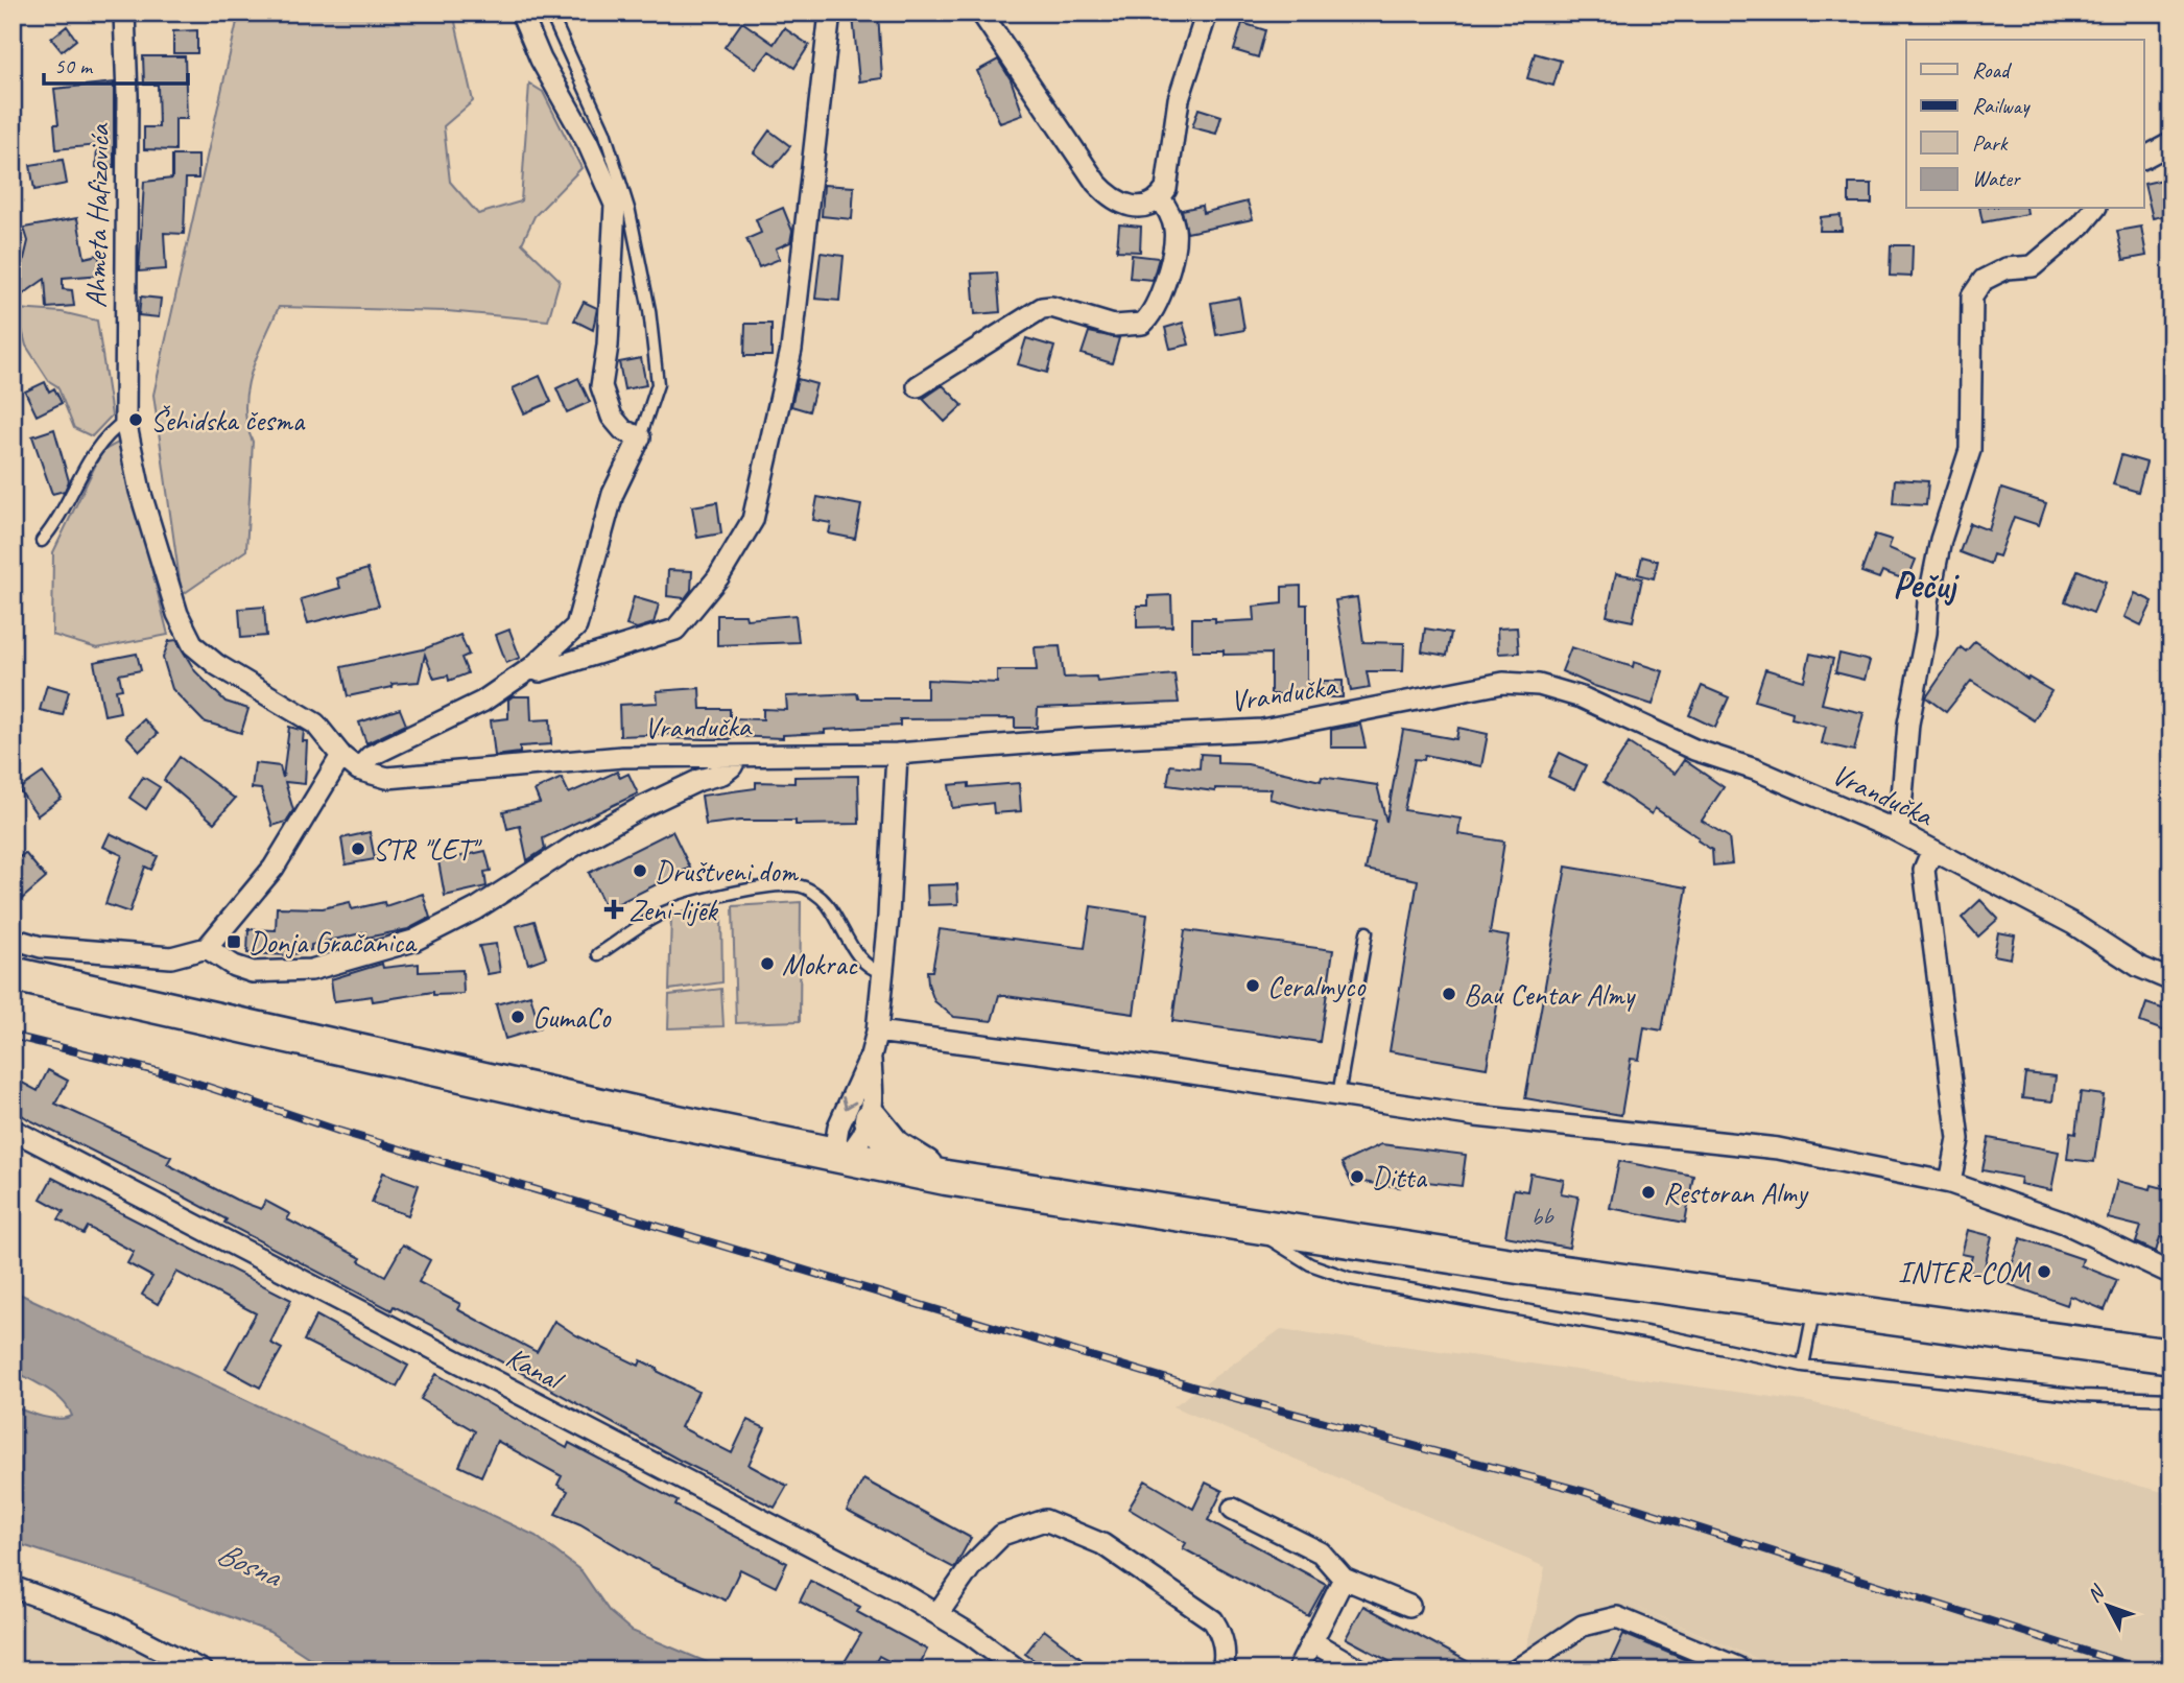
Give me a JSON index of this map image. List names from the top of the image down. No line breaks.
{"streets":{"street":["Ahmeta Hafizovića","Vrandučka","Kanal"]},"crossings":[["Ahmeta Hafizovića","Vrandučka"]],"districts":["Pečuj"],"water":["Bosna"],"places":{"other":["Šehidska česma","STR \"LET\"","Društveni dom","Mokrac","Ceralmyco","Bau Centar Almy","GumaCo","Ditta","Restoran Almy","INTER-COM"],"health":["Zeni-lijek"],"transit":["Donja Gračanica"]},"house_numbers":["bb"],"legend":["Road","Railway","Park","Water"],"scale_bar":"50 m","north":"top left"}
